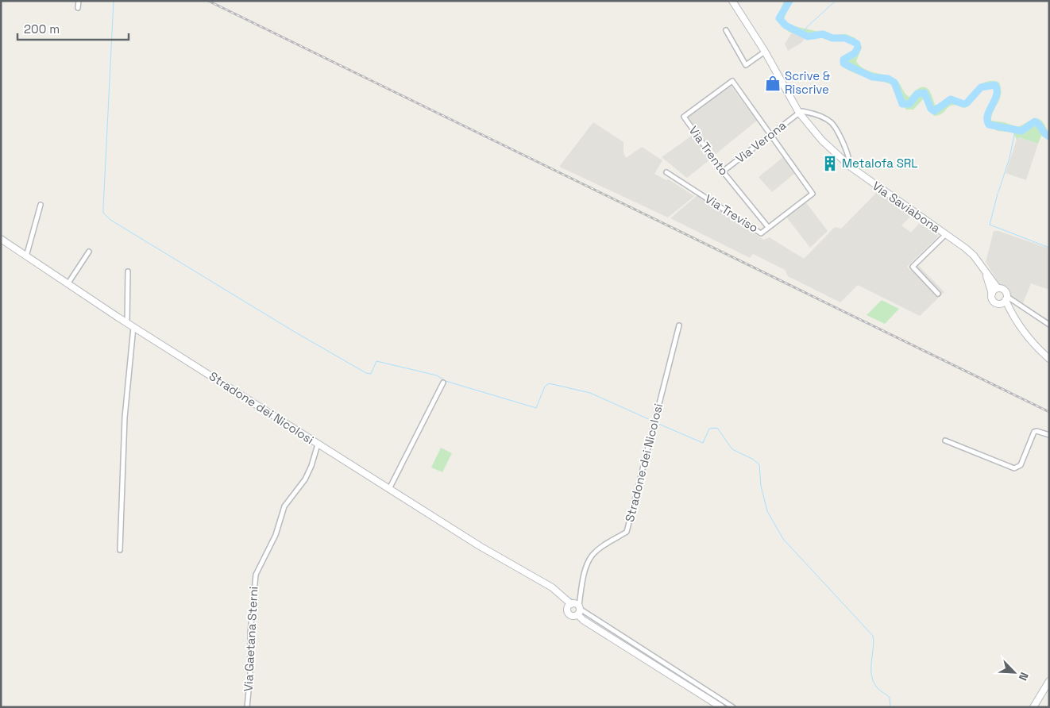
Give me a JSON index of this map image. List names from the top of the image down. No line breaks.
{"streets":{"main road":["Via Saviabona","Stradone dei Nicolosi"],"street":["Via Verona","Via Trento","Via Treviso","Via Gaetana Sterni"]},"crossings":[["Via Verona","Via Trento"],["Via Verona","Via Saviabona"],["Via Verona","Via Treviso"],["Via Trento","Via Treviso"],["Stradone dei Nicolosi","Via Gaetana Sterni"]],"places":{"shop":["Scrive & Riscrive"],"building":["Metalofa SRL"]},"scale_bar":"200 m","north":"bottom right"}
